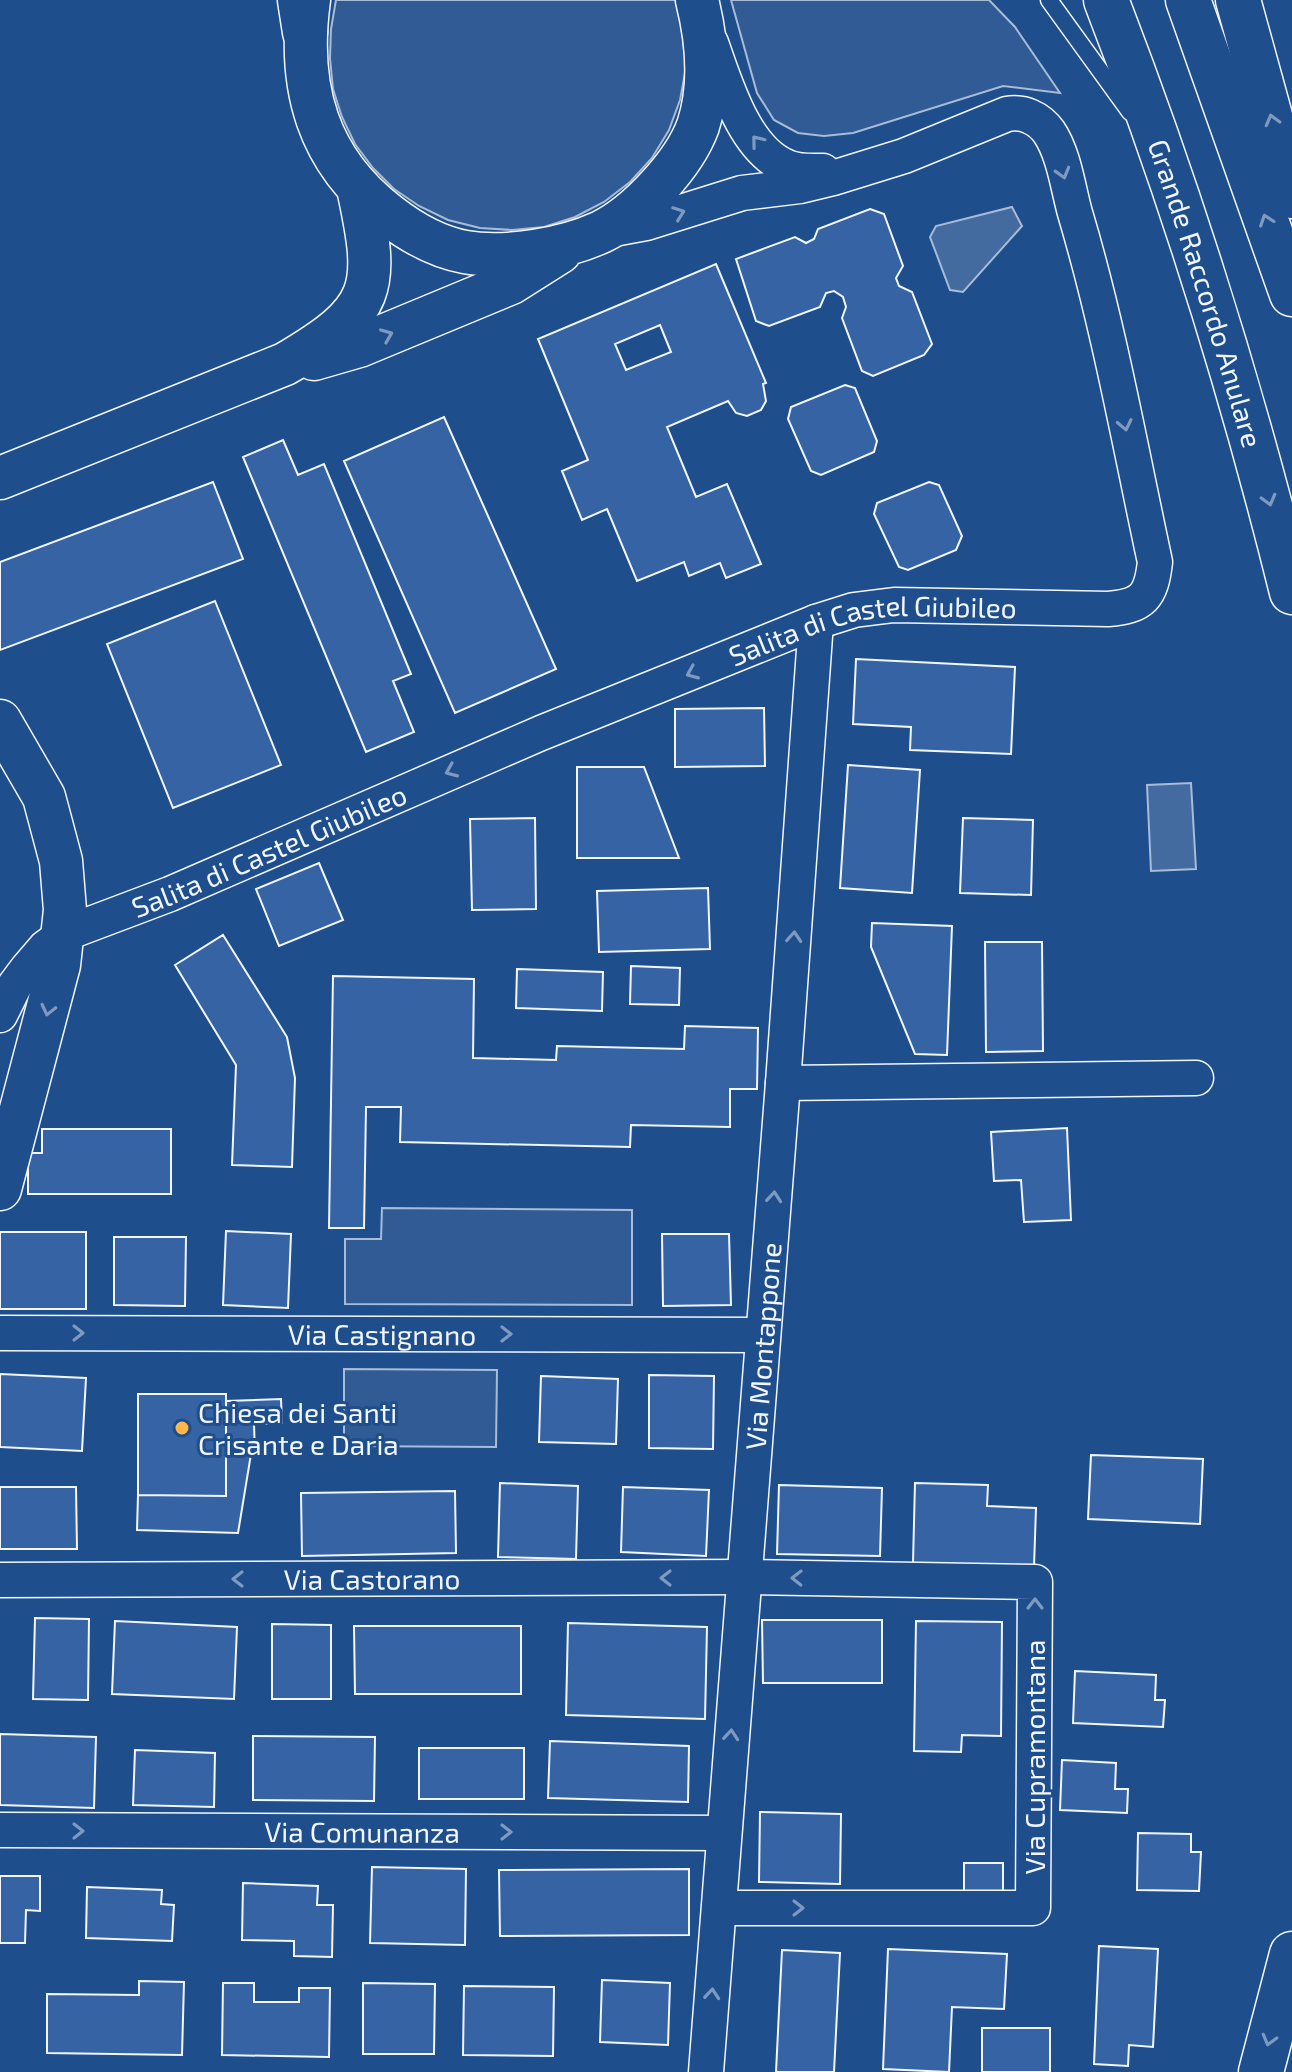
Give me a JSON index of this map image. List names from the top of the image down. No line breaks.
{"streets":{"highway":["Grande Raccordo Anulare"],"street":["Salita di Castel Giubileo","Via Castignano","Via Montappone","Via Castorano","Via Cupramontana","Via Comunanza"]},"crossings":[["Salita di Castel Giubileo","Via Montappone"],["Via Castignano","Via Montappone"],["Via Montappone","Via Castorano"],["Via Montappone","Via Cupramontana"],["Via Montappone","Via Comunanza"],["Via Castorano","Via Cupramontana"]],"one_way":["Via Castignano","Via Montappone","Via Castorano","Via Comunanza"],"places":["Chiesa dei Santi Crisante e Daria"]}
